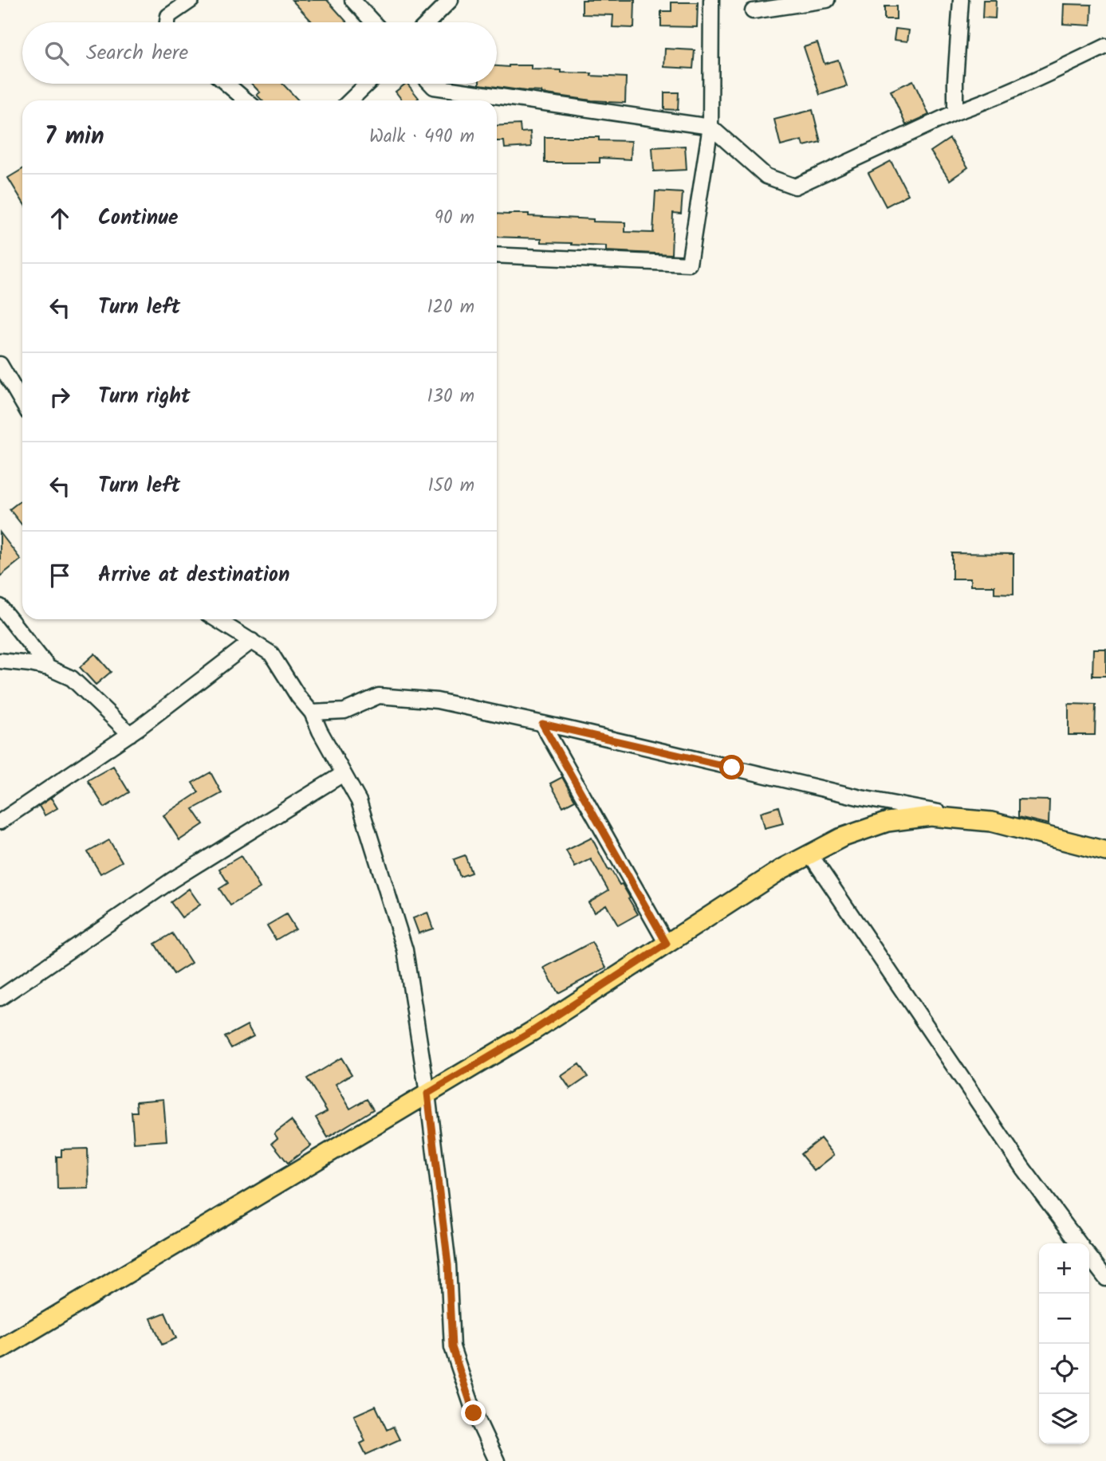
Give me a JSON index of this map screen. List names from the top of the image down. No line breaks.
{"page":{"search":"Search here","heading":["7 min","Walk · 490 m"],"list":[["Continue","90 m"],["Turn left","120 m"],["Turn right","130 m"],["Turn left","150 m"],"Arrive at destination"],"map_buttons":["+","−"]}}
